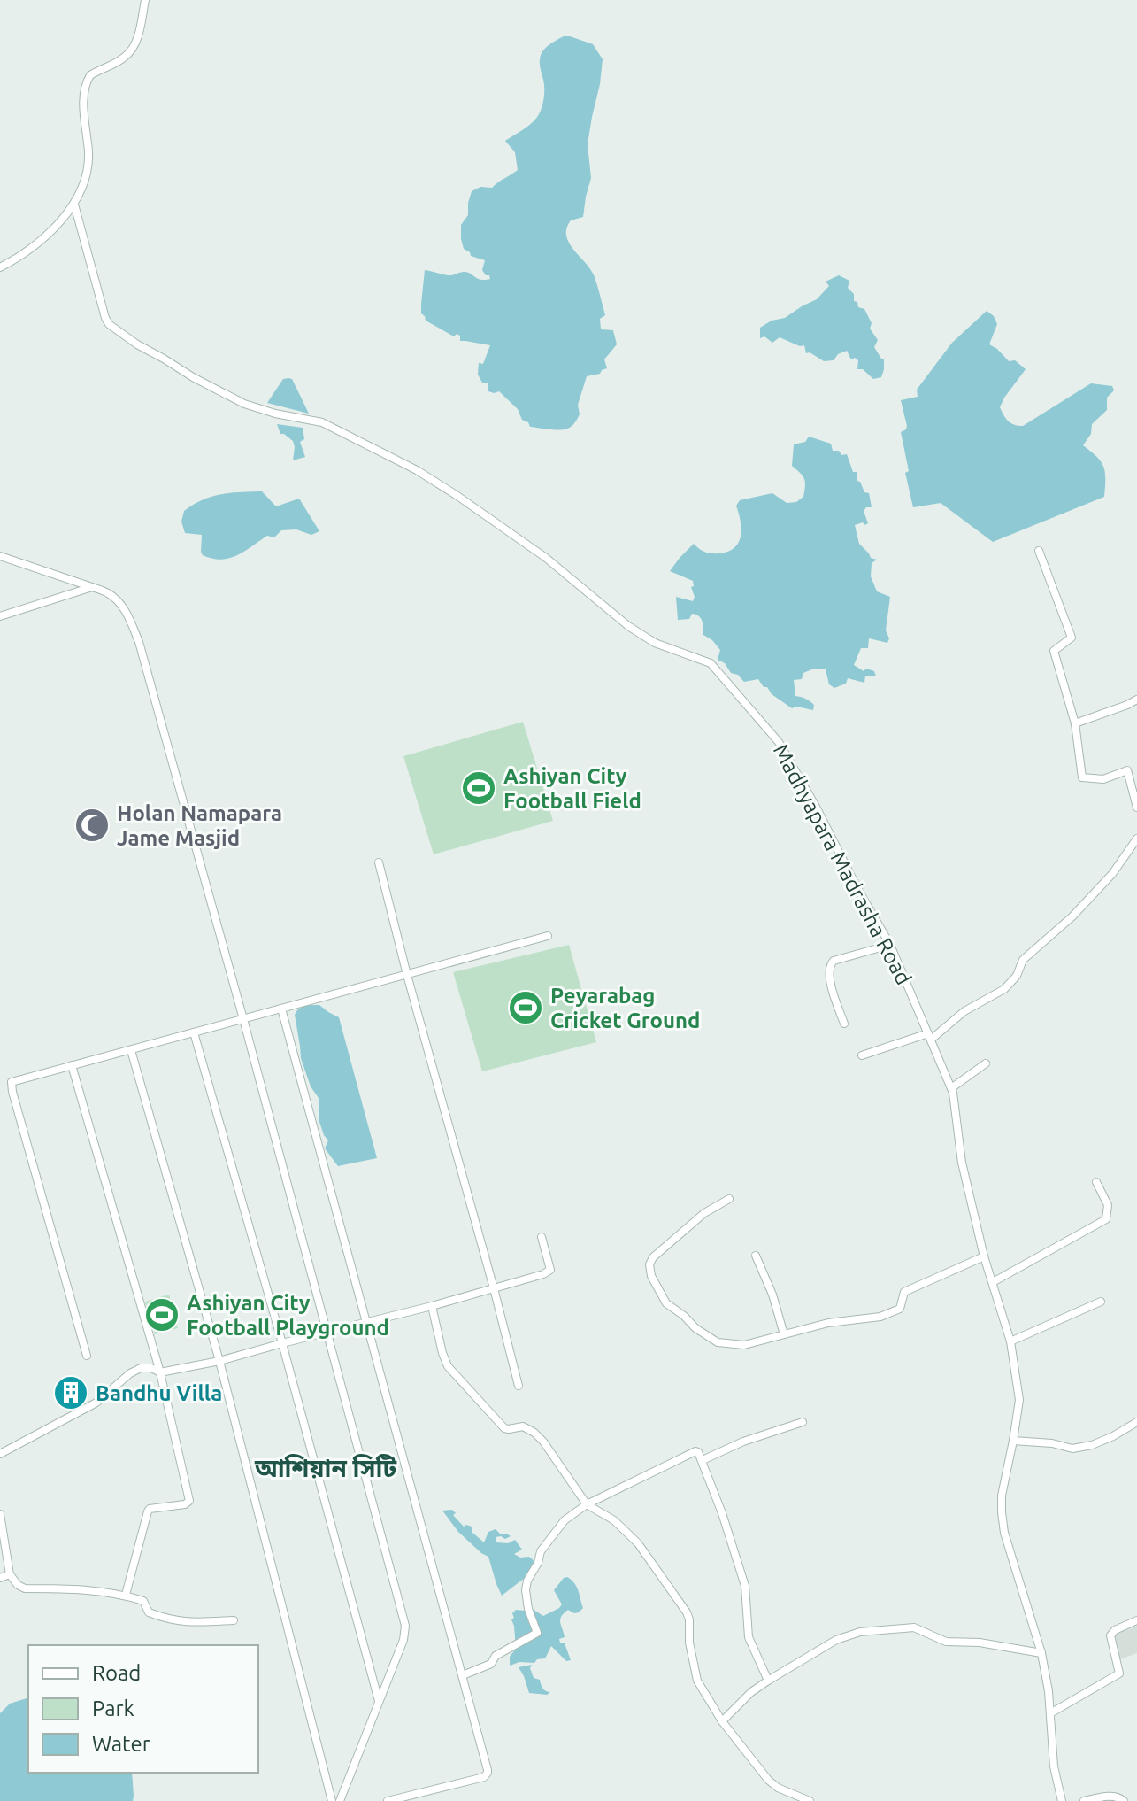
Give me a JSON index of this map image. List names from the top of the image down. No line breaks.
{"streets":{"street":["Madhyapara Madrasha Road"]},"districts":["আশিয়ান সিটি"],"places":{"sports":["Ashiyan City Football Field","Peyarabag Cricket Ground","Ashiyan City Football Playground"],"mosque":["Holan Namapara Jame Masjid"],"building":["Bandhu Villa"]},"legend":["Road","Park","Water"]}
